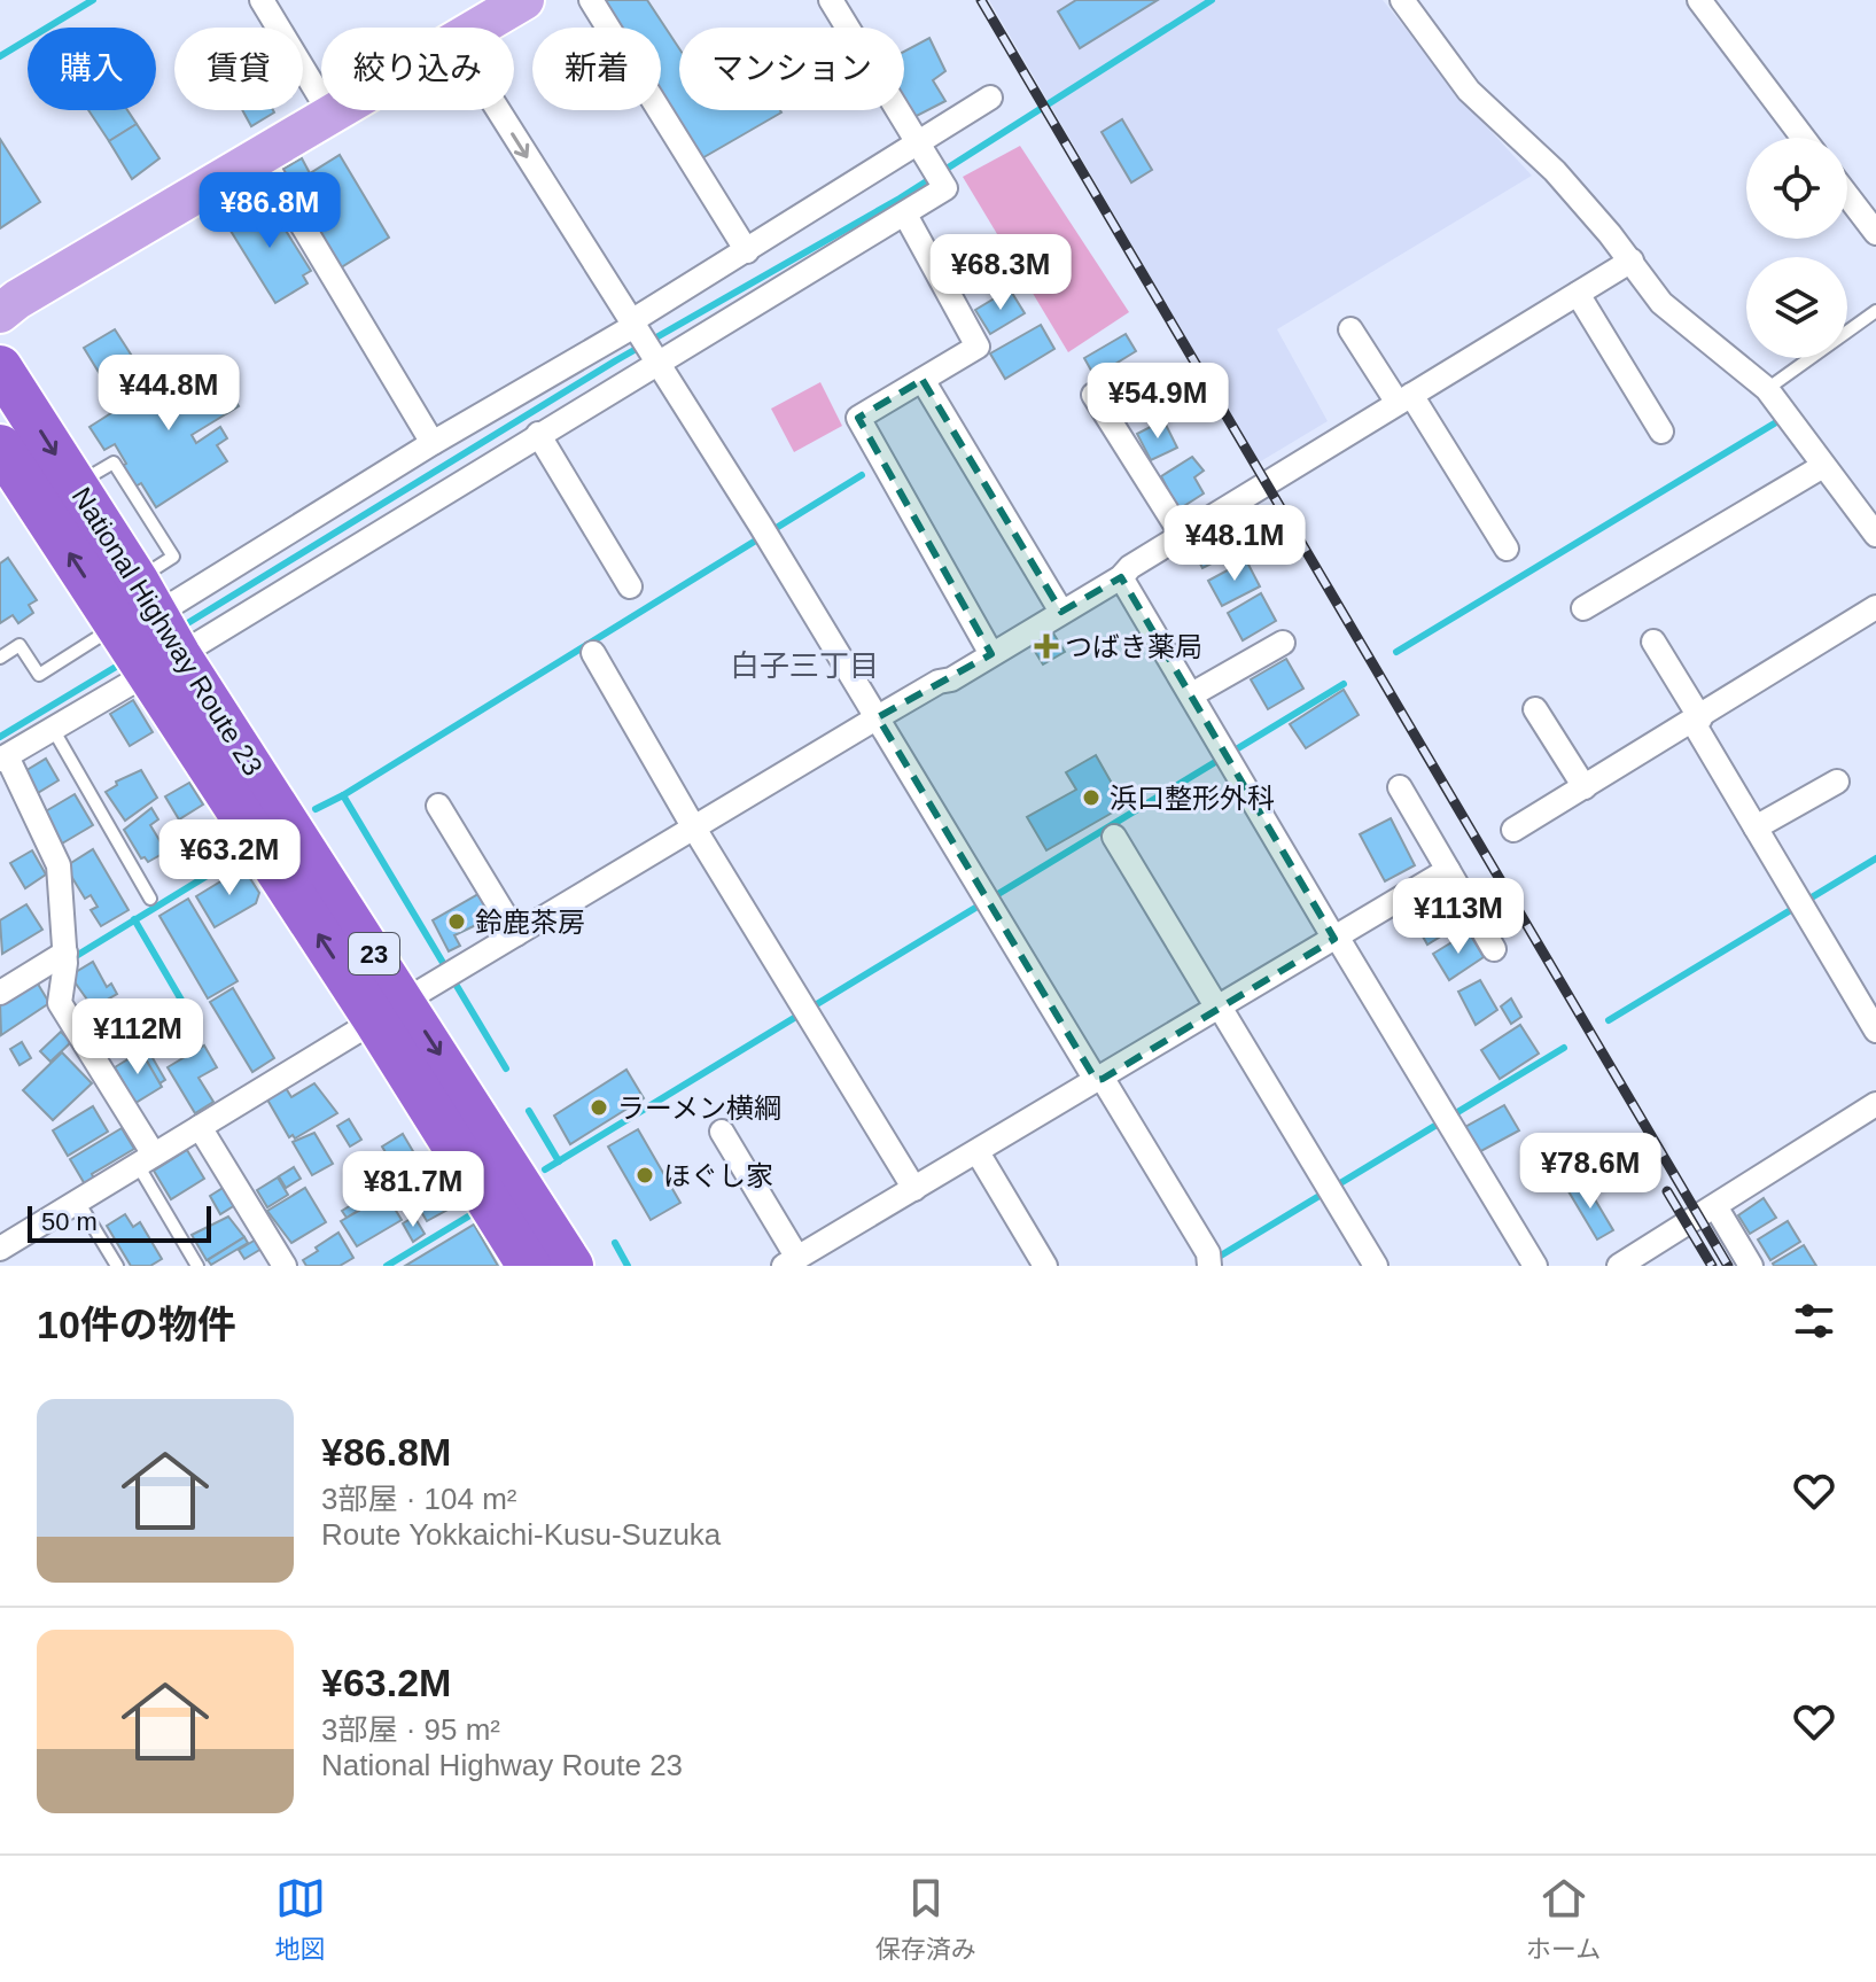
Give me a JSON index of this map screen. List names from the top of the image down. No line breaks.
{"streets":{"highway":["National Highway Route 23","23"]},"districts":["白子三丁目"],"places":{"health":["つばき薬局"],"other":["浜口整形外科","鈴鹿茶房","ラーメン横綱","ほぐし家"]},"scale_bar":"50 m","page":{"chip":["購入","賃貸","絞り込み","新着","マンション"],"price":["¥86.8M","¥68.3M","¥44.8M","¥54.9M","¥48.1M","¥63.2M","¥113M","¥112M","¥78.6M","¥81.7M"],"scale":"50 m","heading":"10件の物件","list":[{"name":"¥86.8M","note":"3部屋 · 104 m² · Route Yokkaichi-Kusu-Suzuka"},{"name":"¥63.2M","note":"3部屋 · 95 m² · National Highway Route 23"}],"tabs":["地図","保存済み","ホーム"]}}
